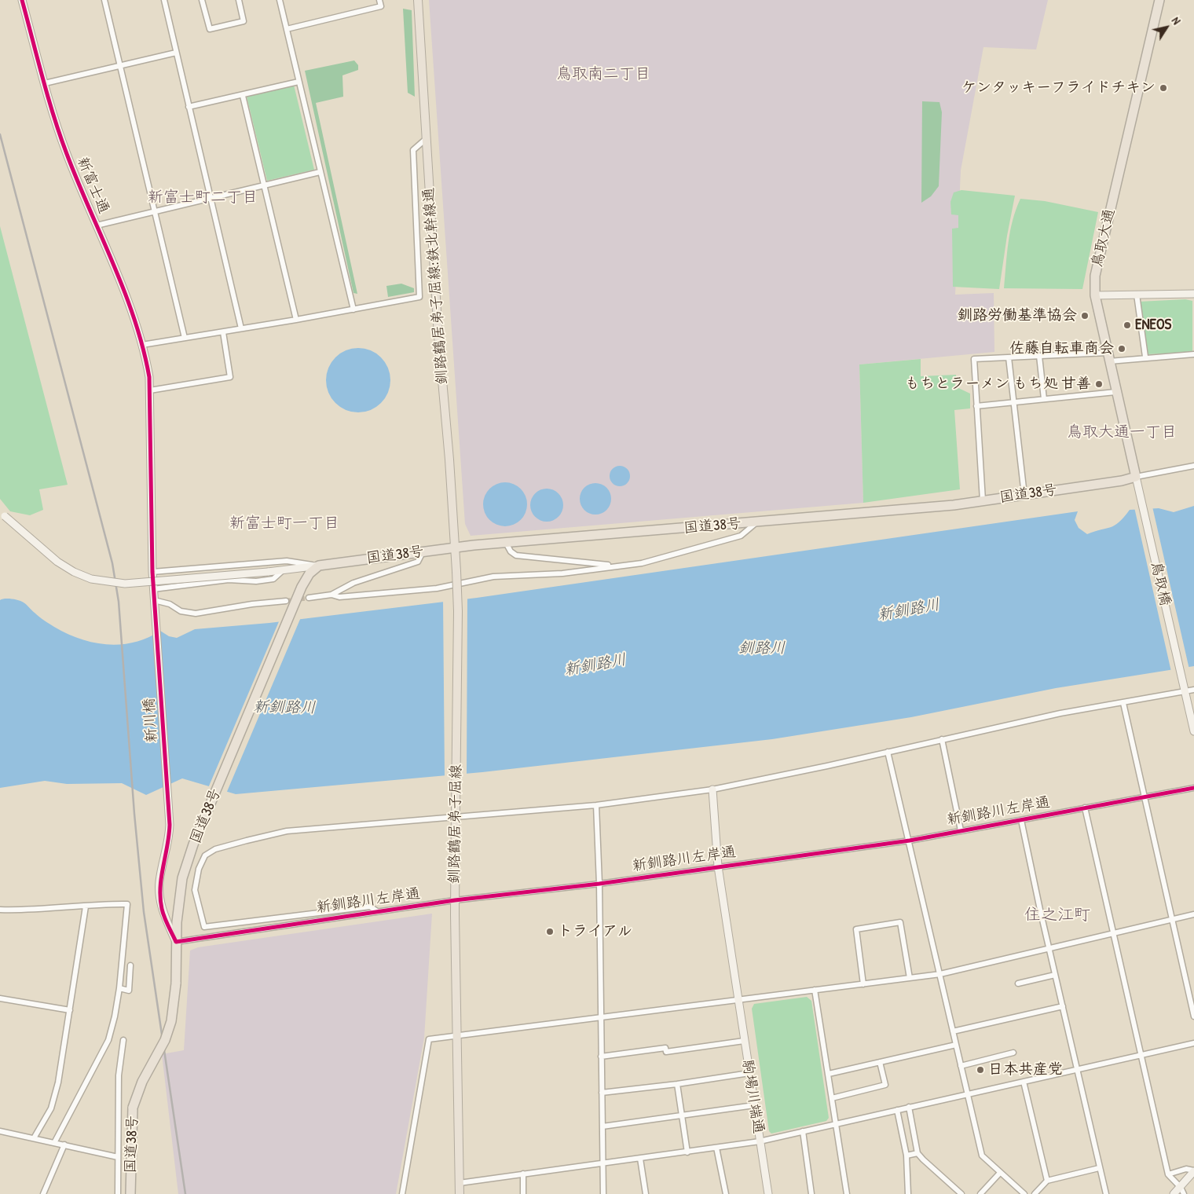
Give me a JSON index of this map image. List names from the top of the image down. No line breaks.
{"streets":{"highway":["鳥取大通","国道38号"],"main road":["釧路鶴居弟子屈線:鉄北幹線通","釧路鶴居弟子屈線"],"street":["新富士通","鳥取橋","新川橋","新釧路川左岸通","駒場川端通"]},"crossings":[["新富士通","新川橋"],["鳥取大通","国道38号"],["鳥取大通","鳥取橋"],["釧路鶴居弟子屈線:鉄北幹線通","国道38号"],["釧路鶴居弟子屈線:鉄北幹線通","釧路鶴居弟子屈線"],["国道38号","鳥取橋"],["国道38号","新川橋"],["国道38号","新釧路川左岸通"],["新川橋","新釧路川左岸通"],["新釧路川左岸通","釧路鶴居弟子屈線"],["新釧路川左岸通","駒場川端通"]],"districts":["鳥取南二丁目","新富士町二丁目","鳥取大通一丁目","新富士町一丁目","住之江町"],"water":["新釧路川","釧路川"],"places":["ケンタッキーフライドチキン","釧路労働基準協会","ENEOS","佐藤自転車商会","もちとラーメン もち処 甘善","トライアル","日本共産党"],"north":"top right"}
